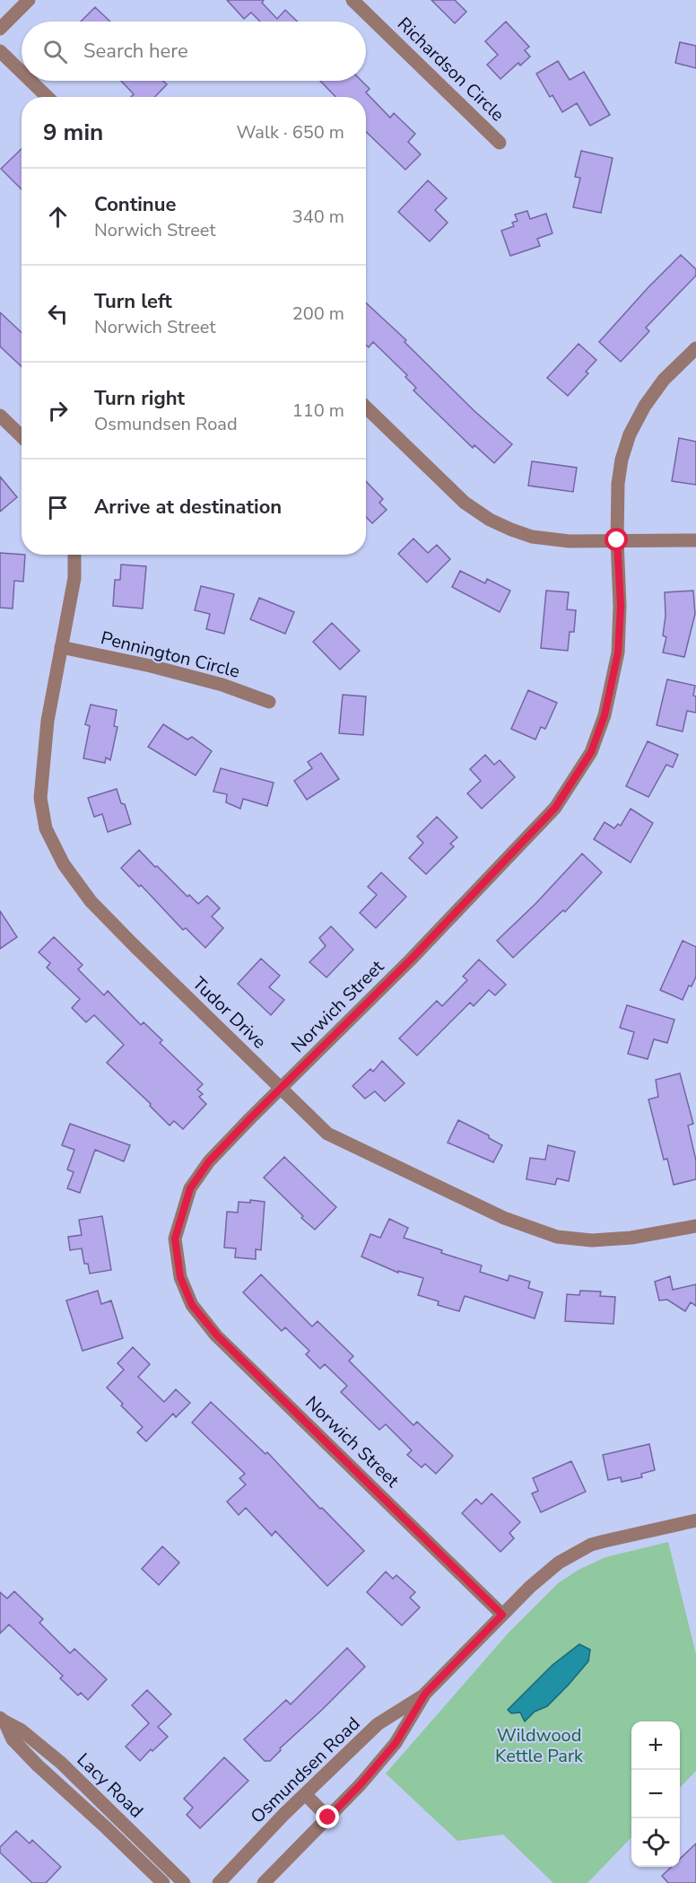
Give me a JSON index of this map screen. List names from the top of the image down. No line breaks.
{"streets":{"street":["Richardson Circle","Pennington Circle","Norwich Street","Tudor Drive","Osmundsen Road","Lacy Road"]},"crossings":[["Pennington Circle","Tudor Drive"],["Norwich Street","Tudor Drive"],["Norwich Street","Osmundsen Road"]],"parks":["Wildwood Kettle Park"],"page":{"search":"Search here","heading":["9 min","Walk · 650 m"],"list":[["Continue","Norwich Street","340 m"],["Turn left","Norwich Street","200 m"],["Turn right","Osmundsen Road","110 m"],"Arrive at destination"],"map_buttons":["+","−"]}}
